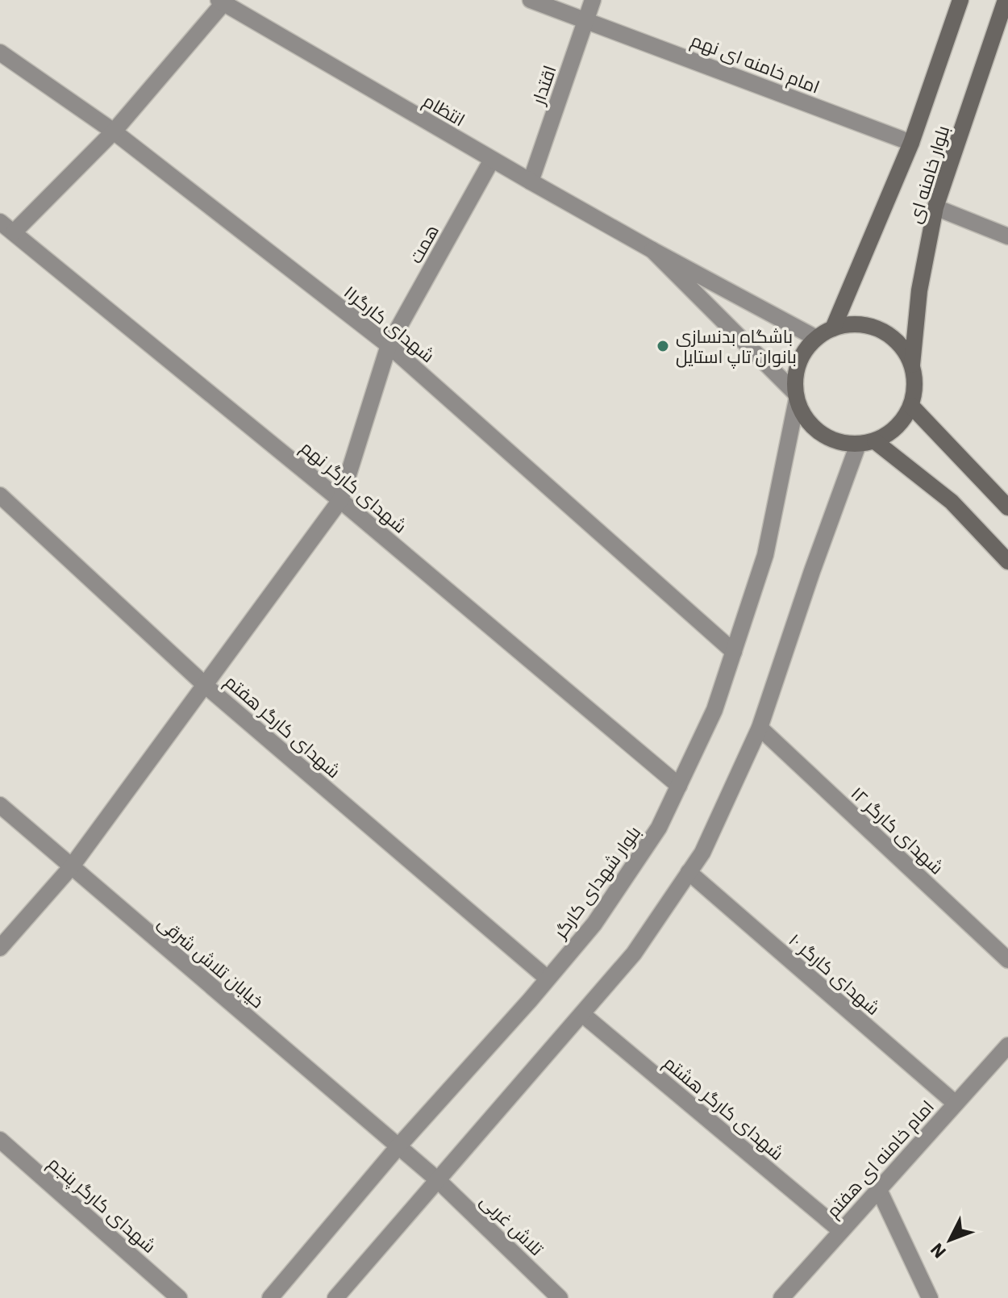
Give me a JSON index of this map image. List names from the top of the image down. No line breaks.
{"streets":{"main road":["بلوار خامنه ای"],"street":["امام خامنه ای نهم","اقتدار","انتظام","همت","شهدای کارگر۱۱","شهدای کارگر نهم","شهدای کارگر هفتم","شهدای کارگر ۱۲","بلوار شهدای کارگر","خیابان تلاش شرقی","شهدای کارگر ۱۰","شهدای کارگر هشتم","امام خامنه ای هفتم","شهدای کارگر پنجم","تلاش غربی"]},"crossings":[["امام خامنه ای نهم","اقتدار"],["امام خامنه ای نهم","بلوار خامنه ای"],["اقتدار","انتظام"],["انتظام","همت"],["بلوار خامنه ای","بلوار شهدای کارگر"],["همت","شهدای کارگر۱۱"],["همت","شهدای کارگر نهم"],["همت","شهدای کارگر هفتم"],["همت","خیابان تلاش شرقی"],["شهدای کارگر۱۱","بلوار شهدای کارگر"],["شهدای کارگر نهم","بلوار شهدای کارگر"],["شهدای کارگر هفتم","بلوار شهدای کارگر"],["بلوار شهدای کارگر","خیابان تلاش شرقی"],["خیابان تلاش شرقی","تلاش غربی"],["شهدای کارگر ۱۰","امام خامنه ای هفتم"],["شهدای کارگر هشتم","امام خامنه ای هفتم"]],"places":["باشگاه بدنسازی بانوان تاپ استایل"],"north":"bottom left"}
